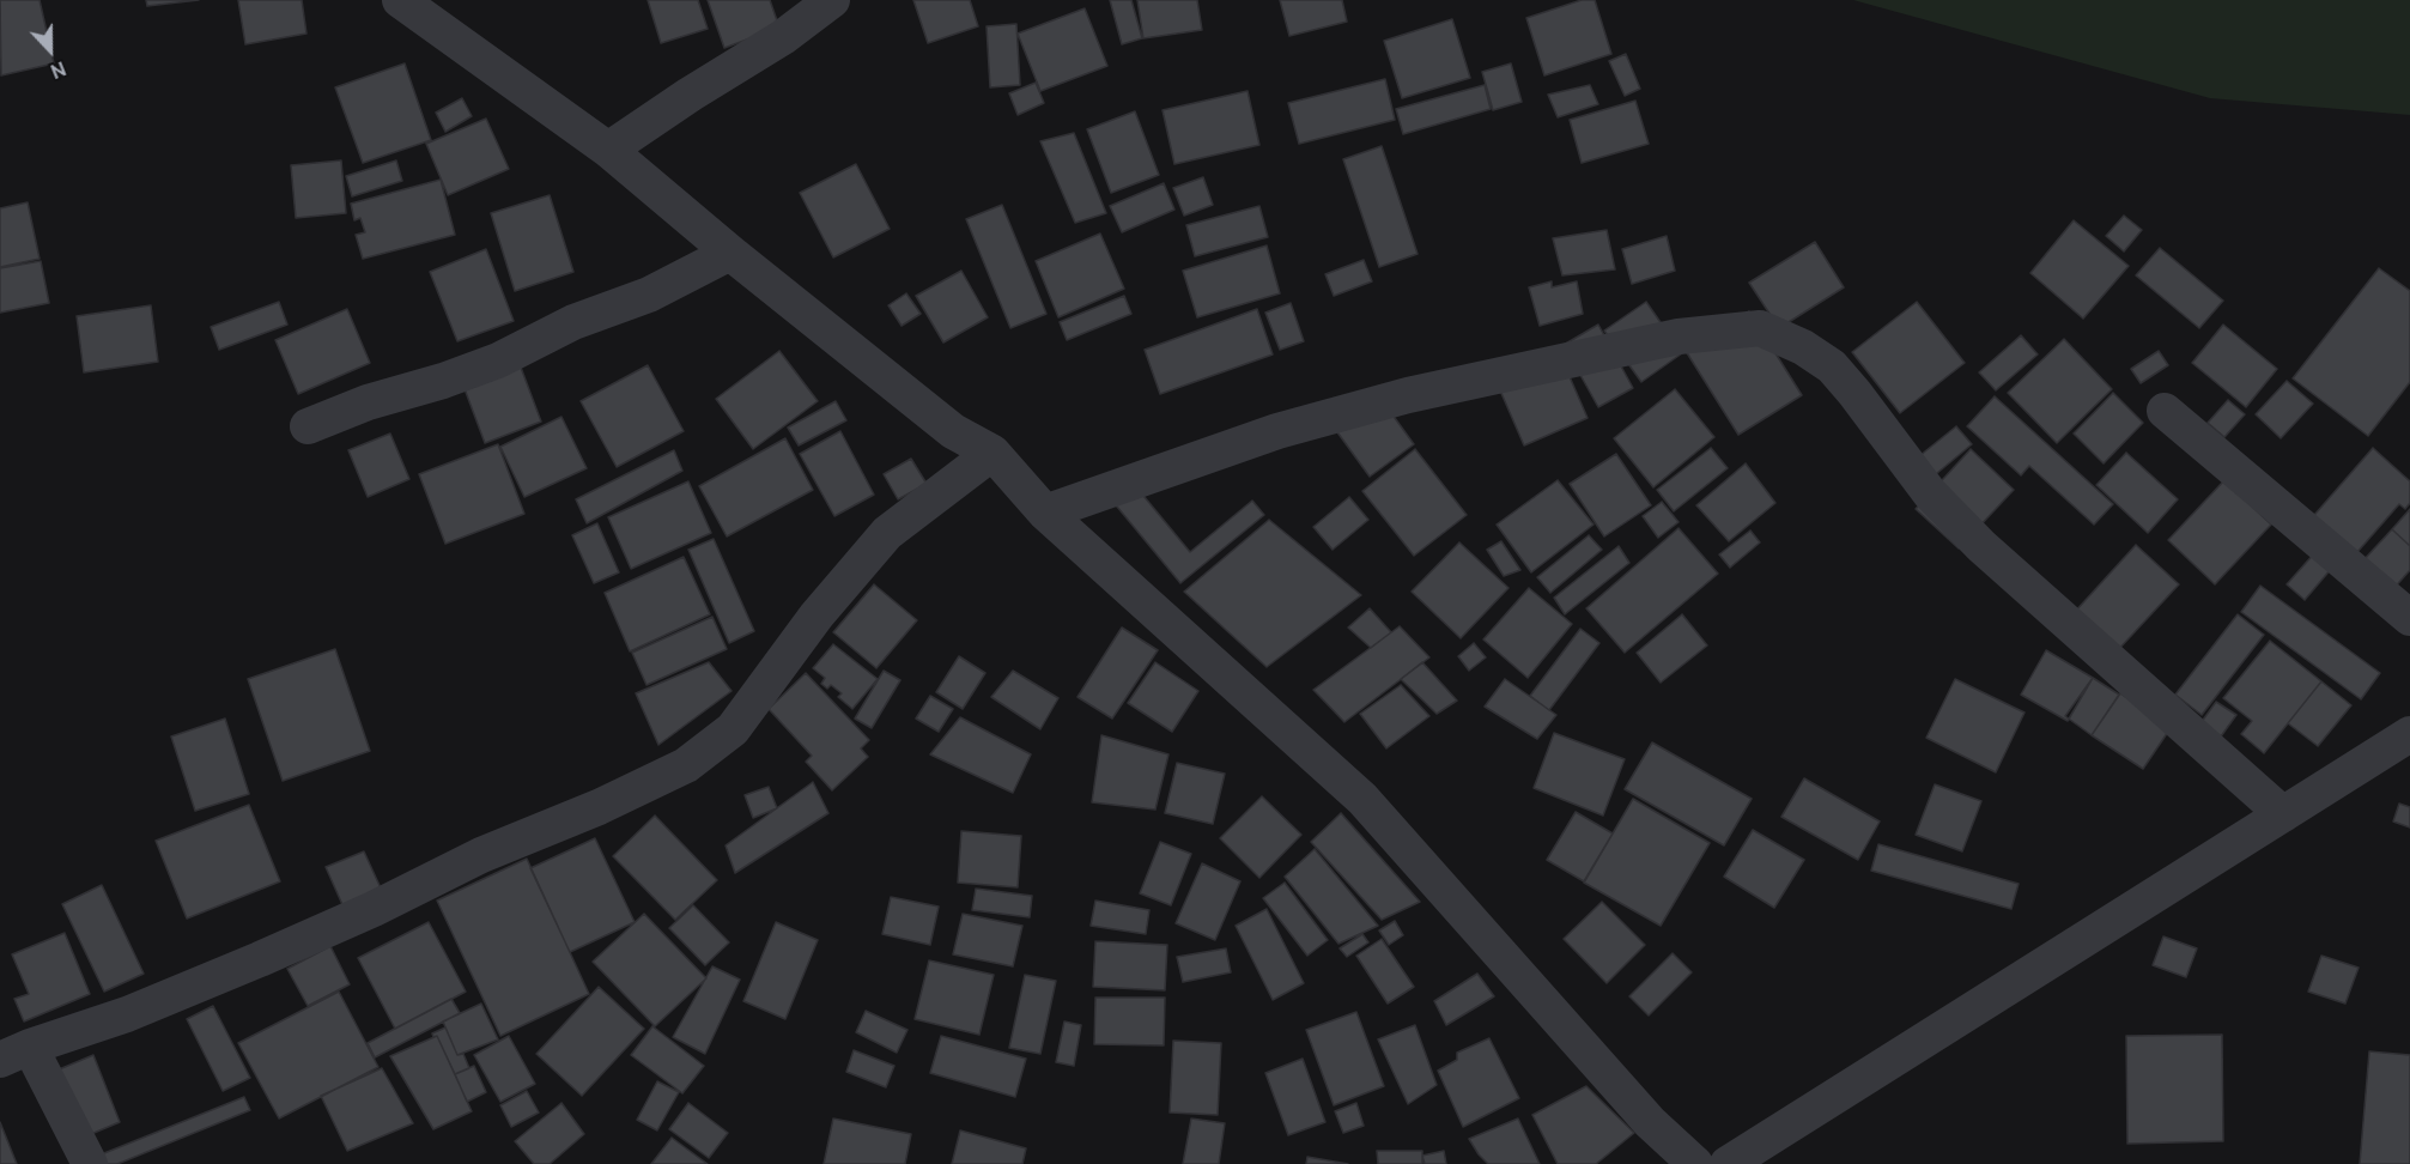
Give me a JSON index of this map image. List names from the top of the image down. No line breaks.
{"north":"bottom"}
